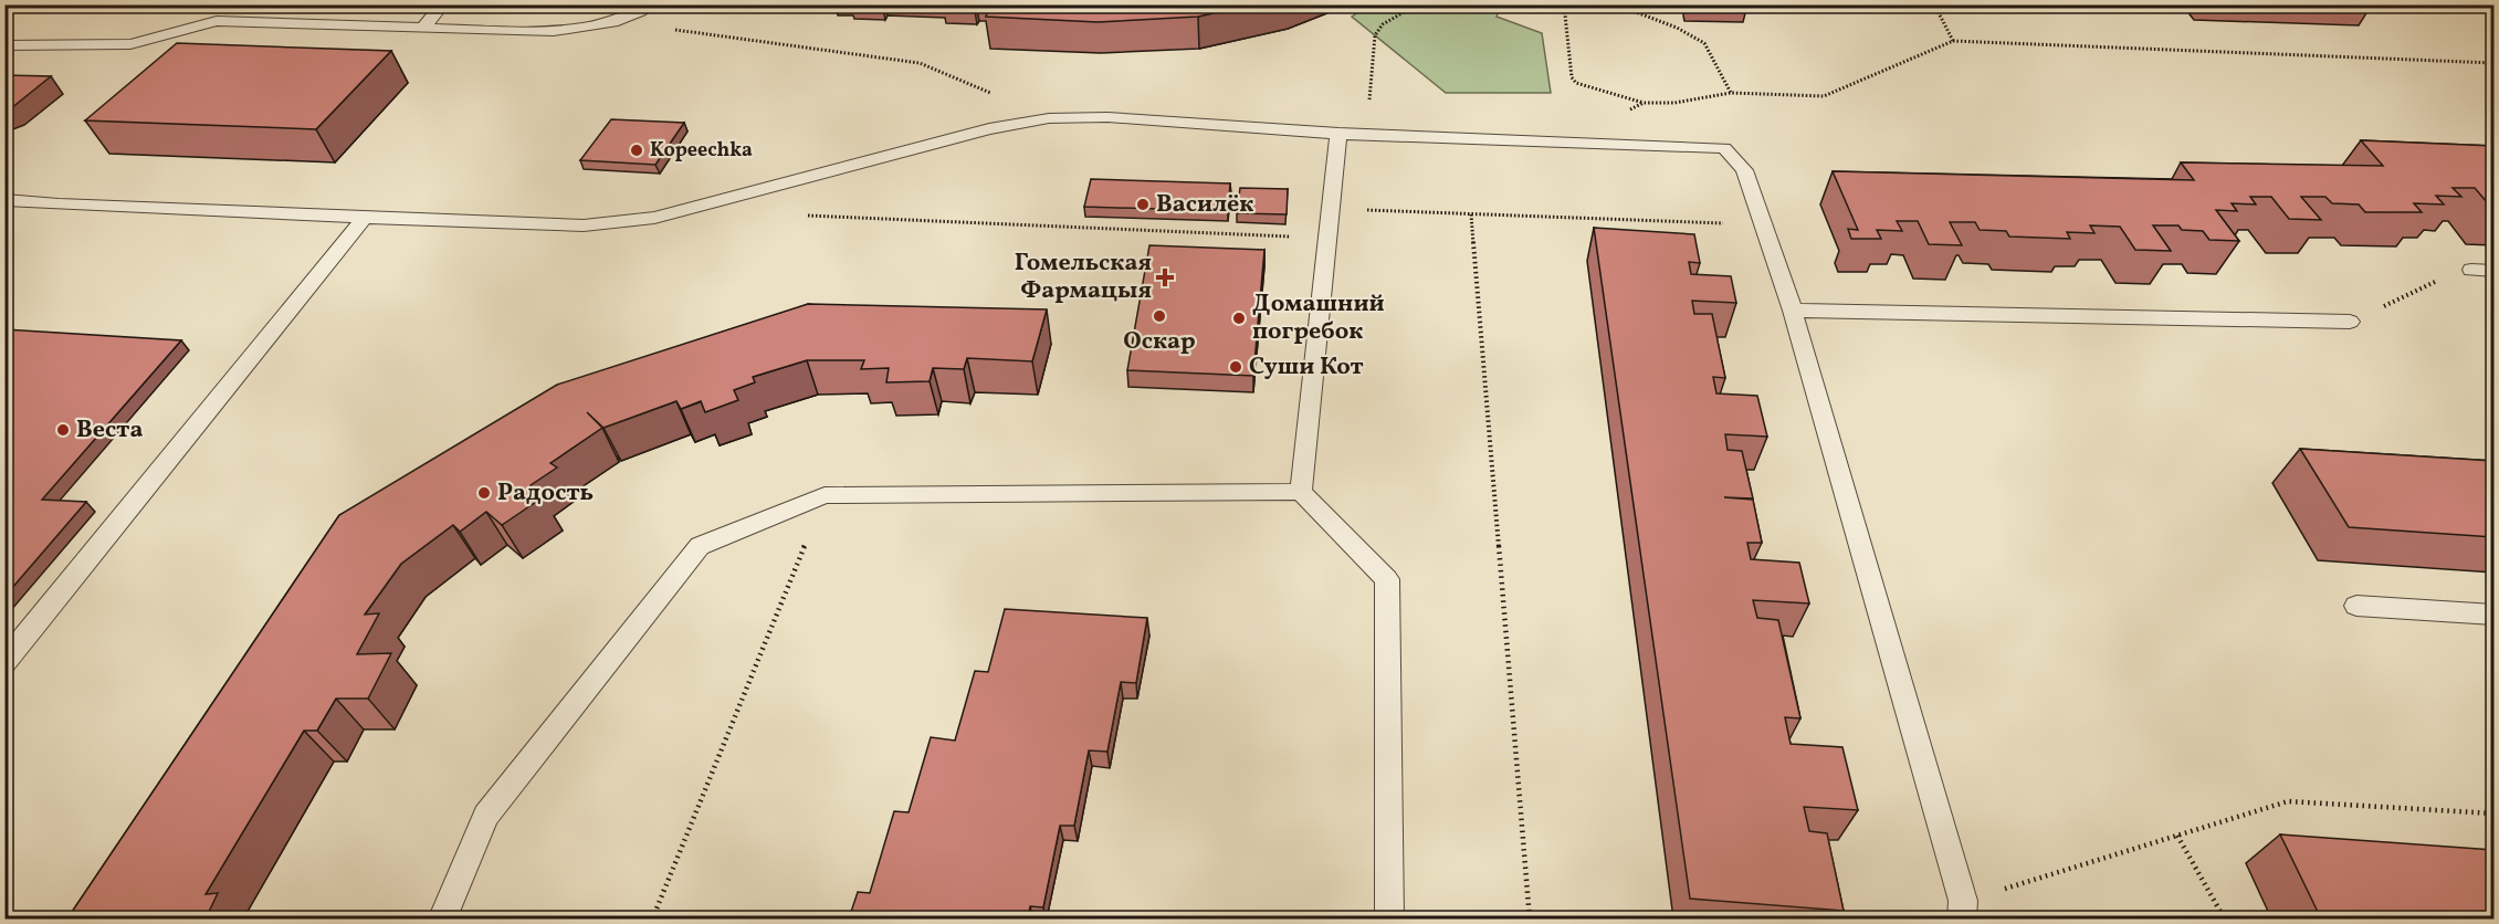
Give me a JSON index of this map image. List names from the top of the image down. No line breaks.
{"places":{"other":["Kopeechka","Василёк","Оскар","Домашний погребок","Суши Кот","Веста","Радость"],"health":["Гомельская Фармацыя"]}}
